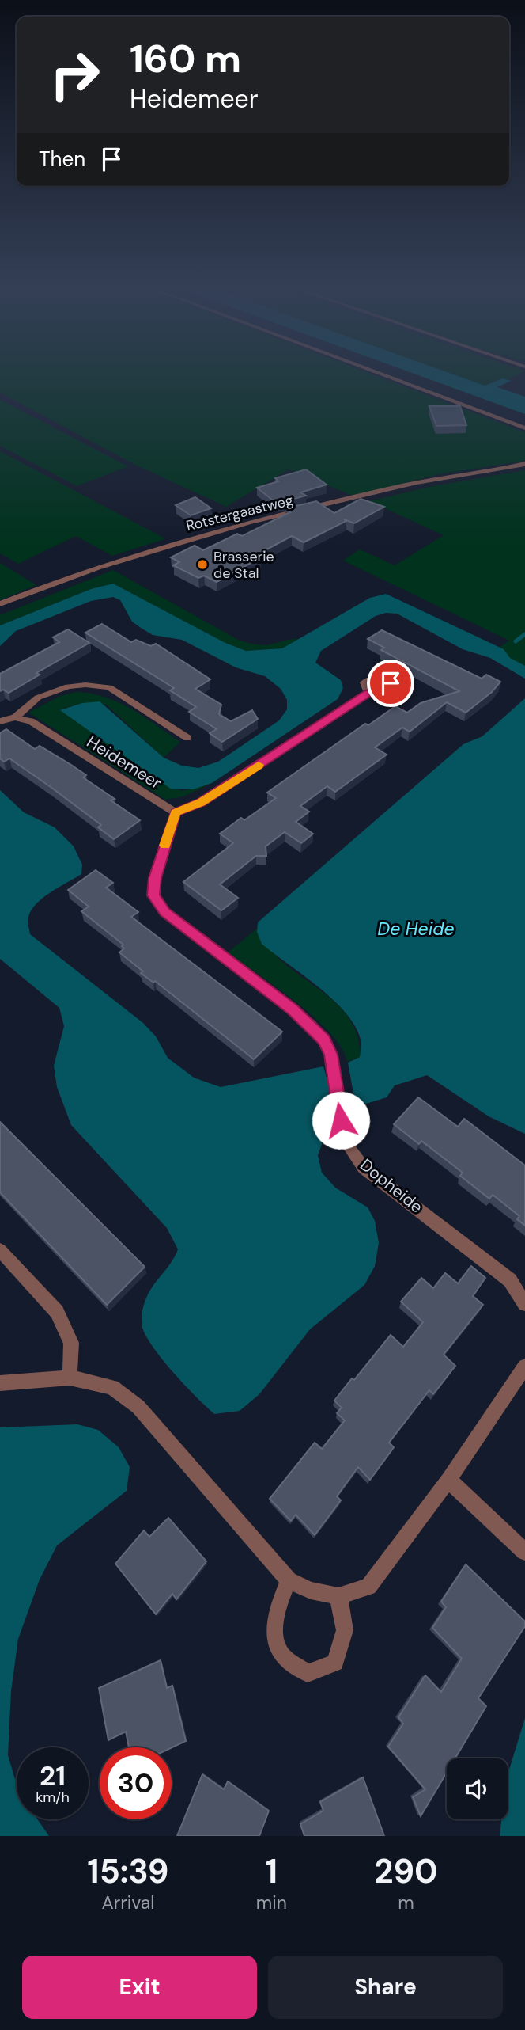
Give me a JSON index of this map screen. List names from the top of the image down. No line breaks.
{"streets":{"street":["Rotstergaastweg","Heidemeer","Dopheide"]},"crossings":[["Heidemeer","Dopheide"]],"water":["De Heide"],"places":["Brasserie de Stal"],"page":{"turn":["160 m","Heidemeer"],"then":"Then","speed":"21 km/h","limit":"30","eta":["15:39","Arrival","1","min","290","m"],"buttons":["Exit","Share"]}}
